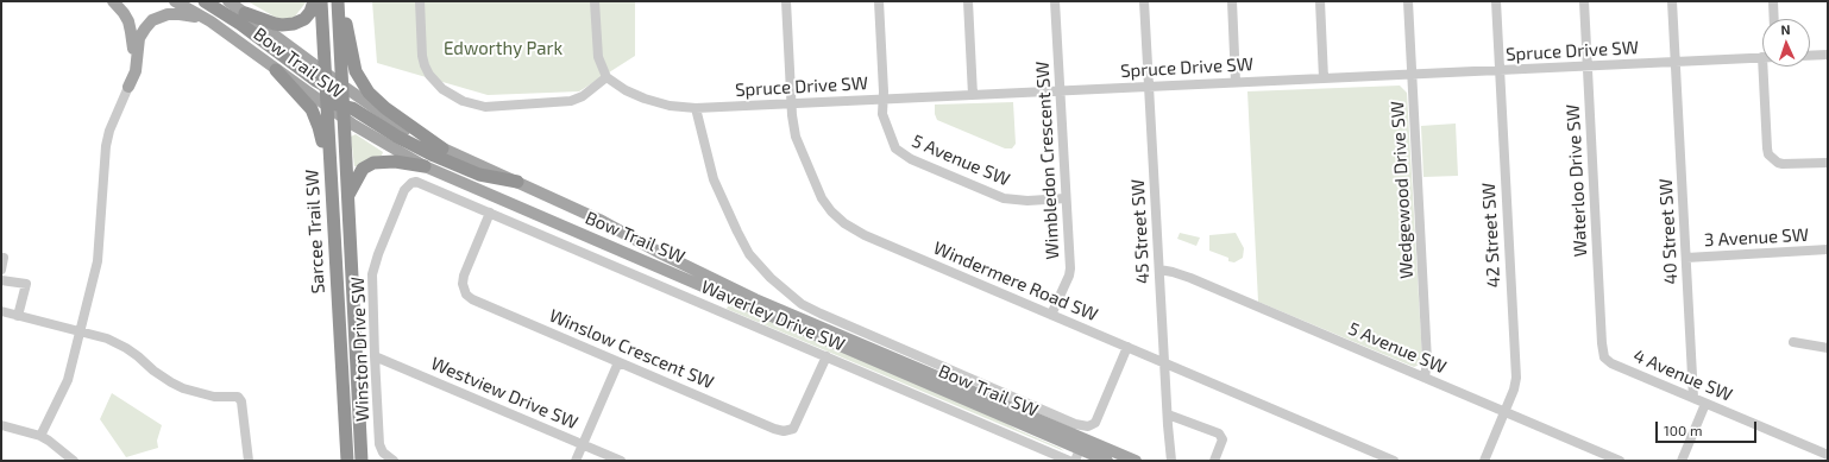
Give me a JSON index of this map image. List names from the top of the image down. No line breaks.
{"streets":{"highway":["Sarcee Trail SW"],"main road":["Bow Trail SW"],"street":["Spruce Drive SW","5 Avenue SW","Wimbledon Crescent SW","Waterloo Drive SW","Wedgewood Drive SW","45 Street SW","40 Street SW","42 Street SW","3 Avenue SW","Windermere Road SW","Waverley Drive SW","Winston Drive SW","Winslow Crescent SW","4 Avenue SW","Westview Drive SW"]},"crossings":[["Spruce Drive SW","5 Avenue SW"],["Spruce Drive SW","Wimbledon Crescent SW"],["Spruce Drive SW","Waterloo Drive SW"],["Spruce Drive SW","Wedgewood Drive SW"],["Spruce Drive SW","45 Street SW"],["Spruce Drive SW","40 Street SW"],["Spruce Drive SW","42 Street SW"],["Spruce Drive SW","Windermere Road SW"],["Bow Trail SW","Sarcee Trail SW"],["5 Avenue SW","Wimbledon Crescent SW"],["5 Avenue SW","Wedgewood Drive SW"],["5 Avenue SW","45 Street SW"],["5 Avenue SW","42 Street SW"],["Wimbledon Crescent SW","Windermere Road SW"],["Waterloo Drive SW","4 Avenue SW"],["45 Street SW","Windermere Road SW"],["40 Street SW","3 Avenue SW"],["40 Street SW","4 Avenue SW"],["Waverley Drive SW","Winston Drive SW"],["Waverley Drive SW","Winslow Crescent SW"],["Winston Drive SW","Westview Drive SW"]],"parks":["Edworthy Park"],"scale_bar":"100 m","north":"top"}
